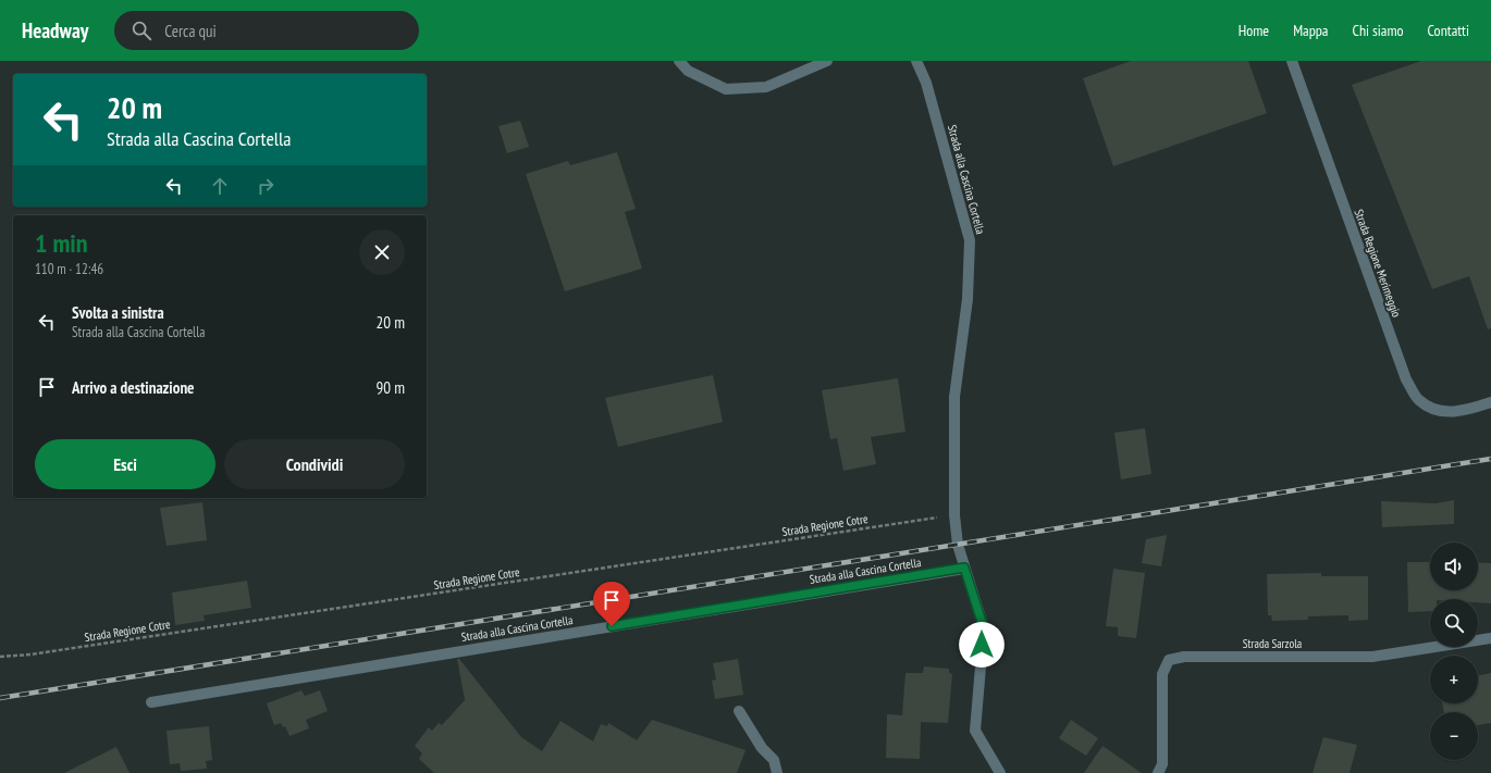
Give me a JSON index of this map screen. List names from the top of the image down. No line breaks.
{"streets":{"street":["Strada alla Cascina Cortella","Strada Regione Merimeggio","Strada Sarzola"],"path":["Strada Regione Cotre"]},"crossings":[["Strada alla Cascina Cortella","Strada Regione Cotre"]],"page":{"header":"Headway","search":"Cerca qui","nav":["Home","Mappa","Chi siamo","Contatti"],"turn":["20 m","Strada alla Cascina Cortella"],"heading":["1 min","110 m · 12:46"],"list":[{"name":"Svolta a sinistra","note":"Strada alla Cascina Cortella","value":"20 m"},{"name":"Arrivo a destinazione","value":"90 m"}],"buttons":["Esci","Condividi"],"map_buttons":["+","−"]}}
